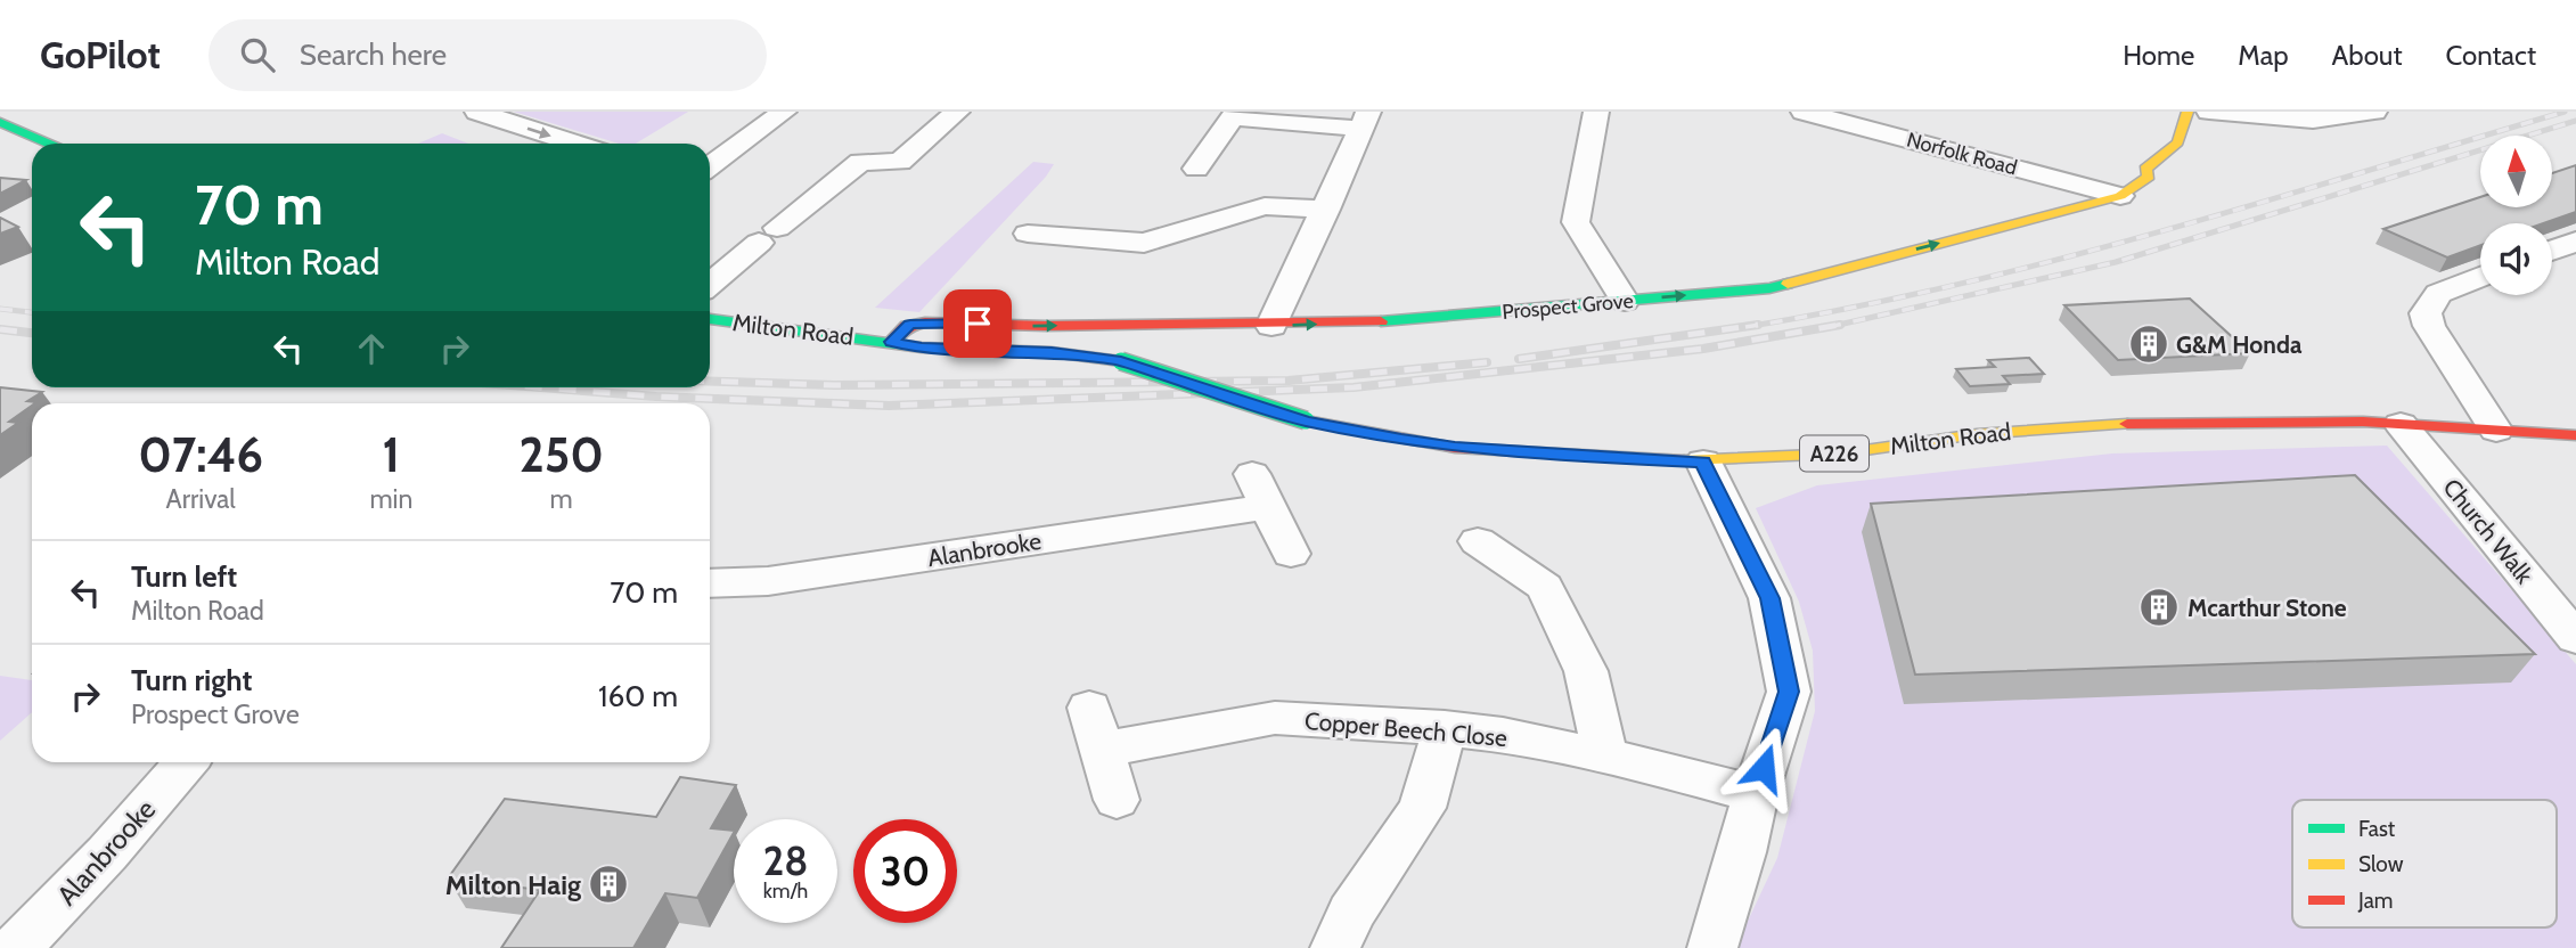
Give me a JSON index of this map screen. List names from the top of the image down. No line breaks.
{"streets":{"main road":["Prospect Grove","Milton Road","A226"],"street":["Norfolk Road","Church Walk","Alanbrooke","Copper Beech Close"]},"crossings":[["Norfolk Road","Prospect Grove"],["Prospect Grove","Milton Road"],["Milton Road","A226"],["Milton Road","Church Walk"]],"one_way":["Prospect Grove"],"places":{"building":["G&M Honda","Mcarthur Stone","Milton Haig"]},"legend":["Fast","Slow","Jam"],"north":"top","page":{"header":"GoPilot","search":"Search here","nav":["Home","Map","About","Contact"],"turn":["70 m","Milton Road"],"eta":["07:46","Arrival","1","min","250","m"],"list":[{"name":"Turn left","note":"Milton Road","value":"70 m"},{"name":"Turn right","note":"Prospect Grove","value":"160 m"}],"speed":"28 km/h","limit":"30"}}
